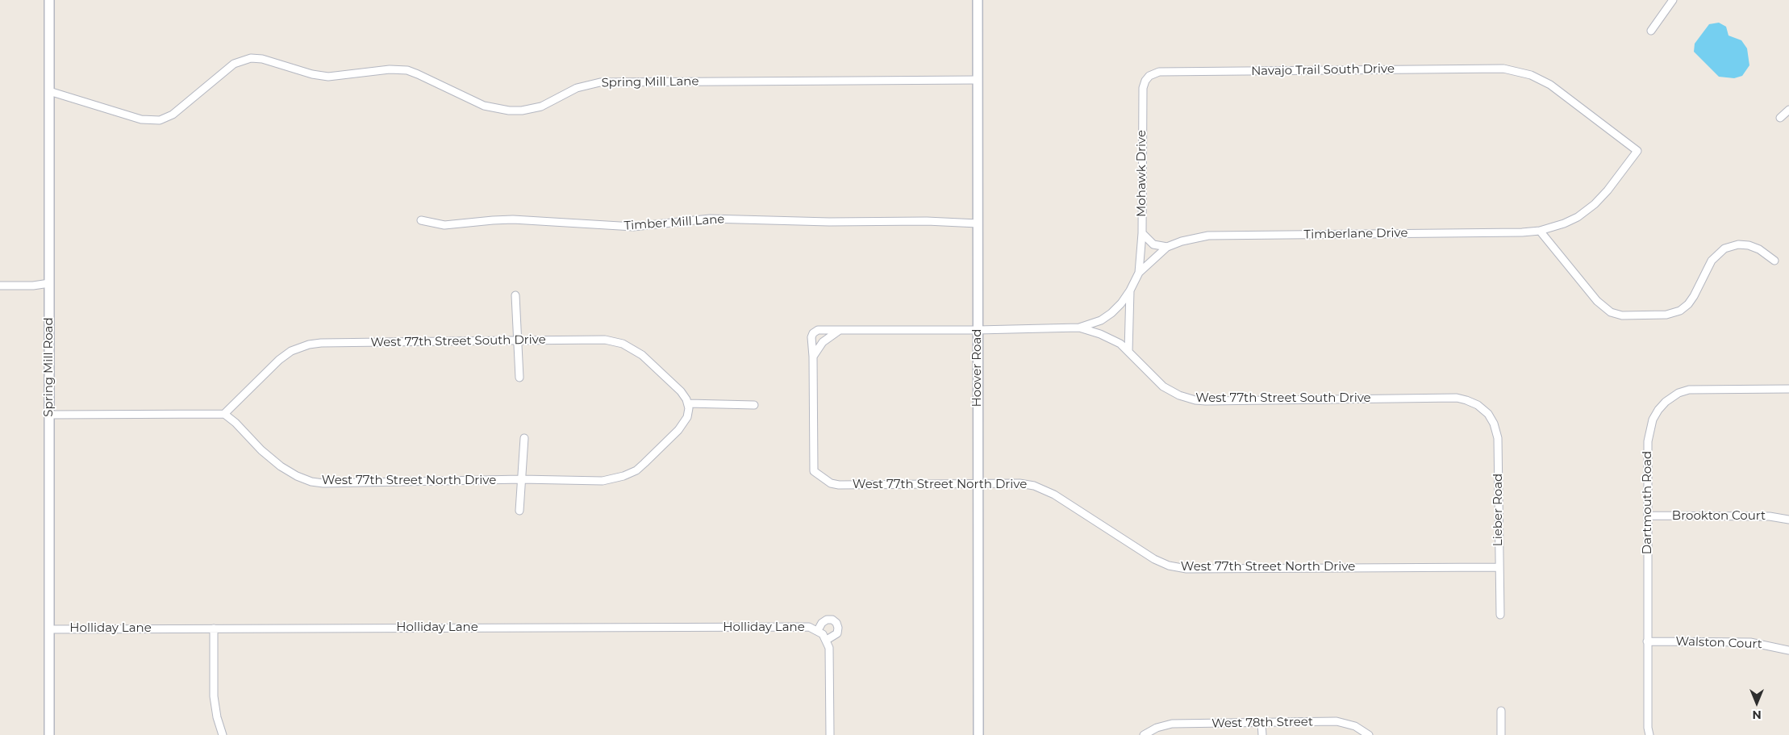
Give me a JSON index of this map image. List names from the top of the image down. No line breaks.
{"streets":{"street":["Navajo Trail South Drive","Spring Mill Lane","Mohawk Drive","Timber Mill Lane","Timberlane Drive","West 77th Street South Drive","Spring Mill Road","Hoover Road","West 77th Street North Drive","Dartmouth Road","Lieber Road","Brookton Court","Holliday Lane","Walston Court","West 78th Street"]},"crossings":[["Navajo Trail South Drive","Mohawk Drive"],["Navajo Trail South Drive","Timberlane Drive"],["Spring Mill Lane","Spring Mill Road"],["Spring Mill Lane","Hoover Road"],["Mohawk Drive","Timberlane Drive"],["Timber Mill Lane","Hoover Road"],["Timberlane Drive","West 77th Street South Drive"],["West 77th Street South Drive","Hoover Road"],["West 77th Street South Drive","West 77th Street North Drive"],["West 77th Street South Drive","Lieber Road"],["Spring Mill Road","Holliday Lane"],["Hoover Road","West 77th Street North Drive"],["West 77th Street North Drive","Lieber Road"],["Dartmouth Road","Brookton Court"],["Dartmouth Road","Walston Court"]],"north":"bottom"}
